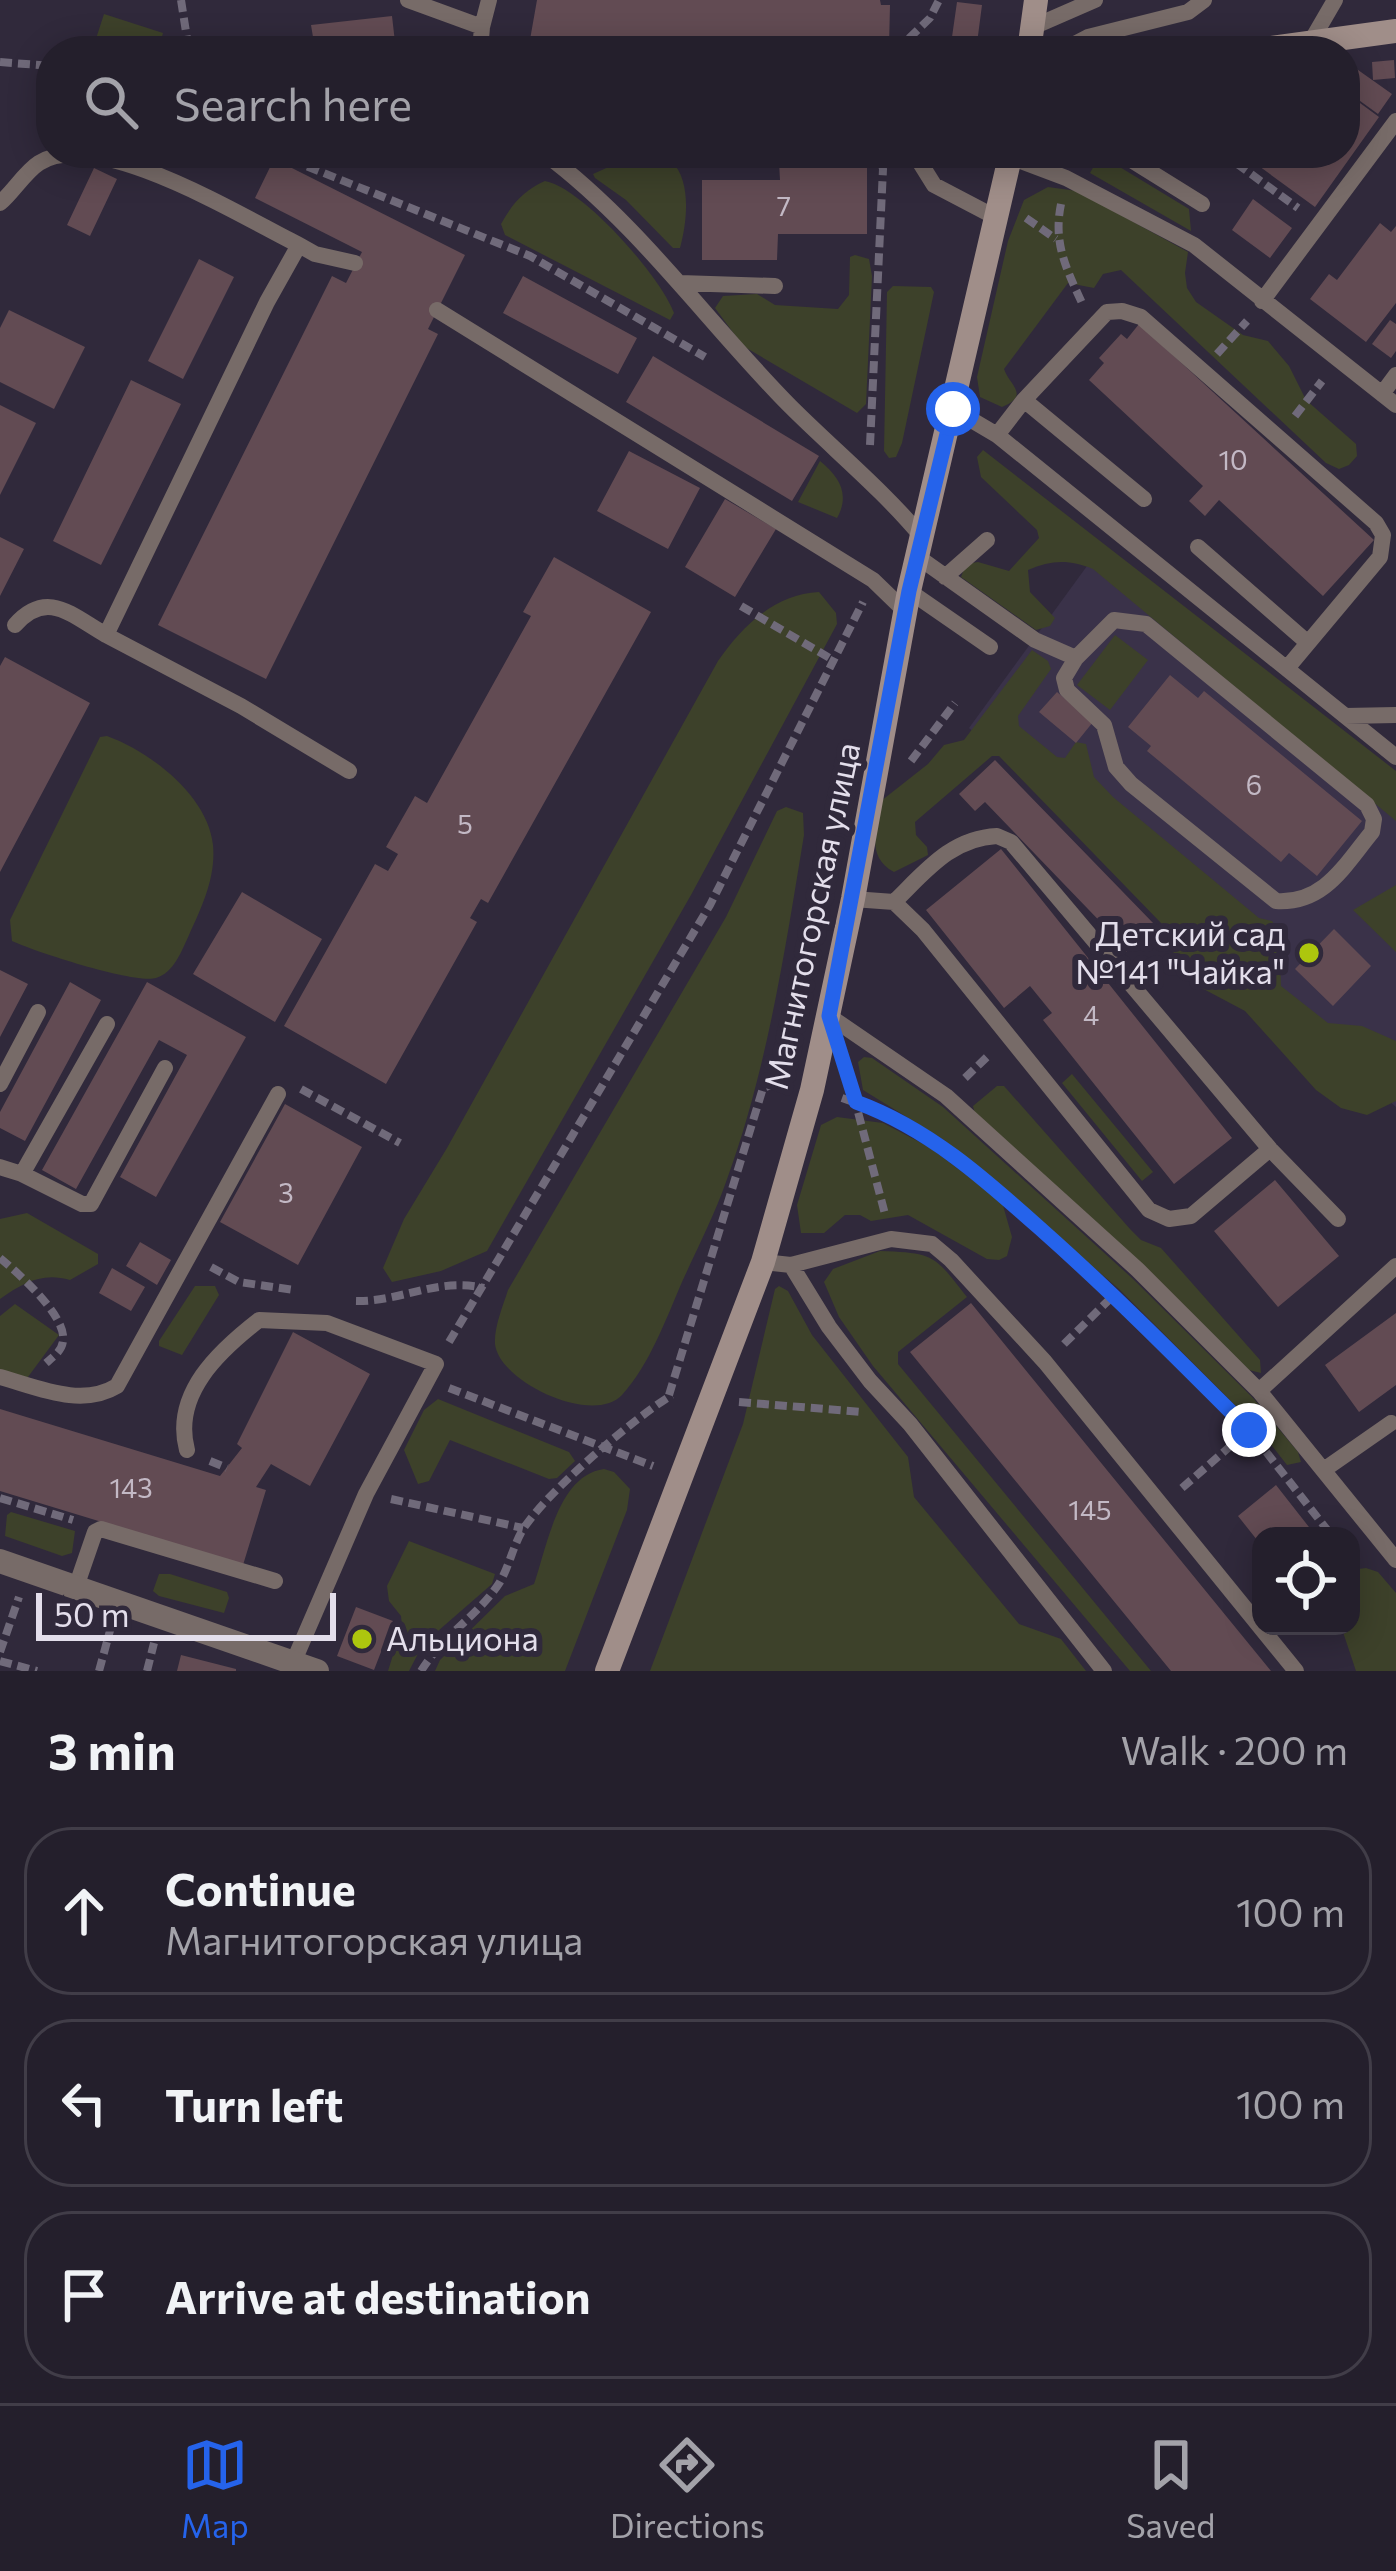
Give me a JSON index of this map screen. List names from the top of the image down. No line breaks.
{"streets":{"main road":["Магнитогорская улица"]},"places":["Детский сад №141 \"Чайка\"","Альциона"],"house_numbers":["7","10","6","5","4","3","143","145"],"scale_bar":"50 m","page":{"search":"Search here","scale":"50 m","heading":["3 min","Walk · 200 m"],"list":[["Continue","Магнитогорская улица","100 m"],["Turn left","100 m"],"Arrive at destination"],"nav":["Map","Directions","Saved"]}}
